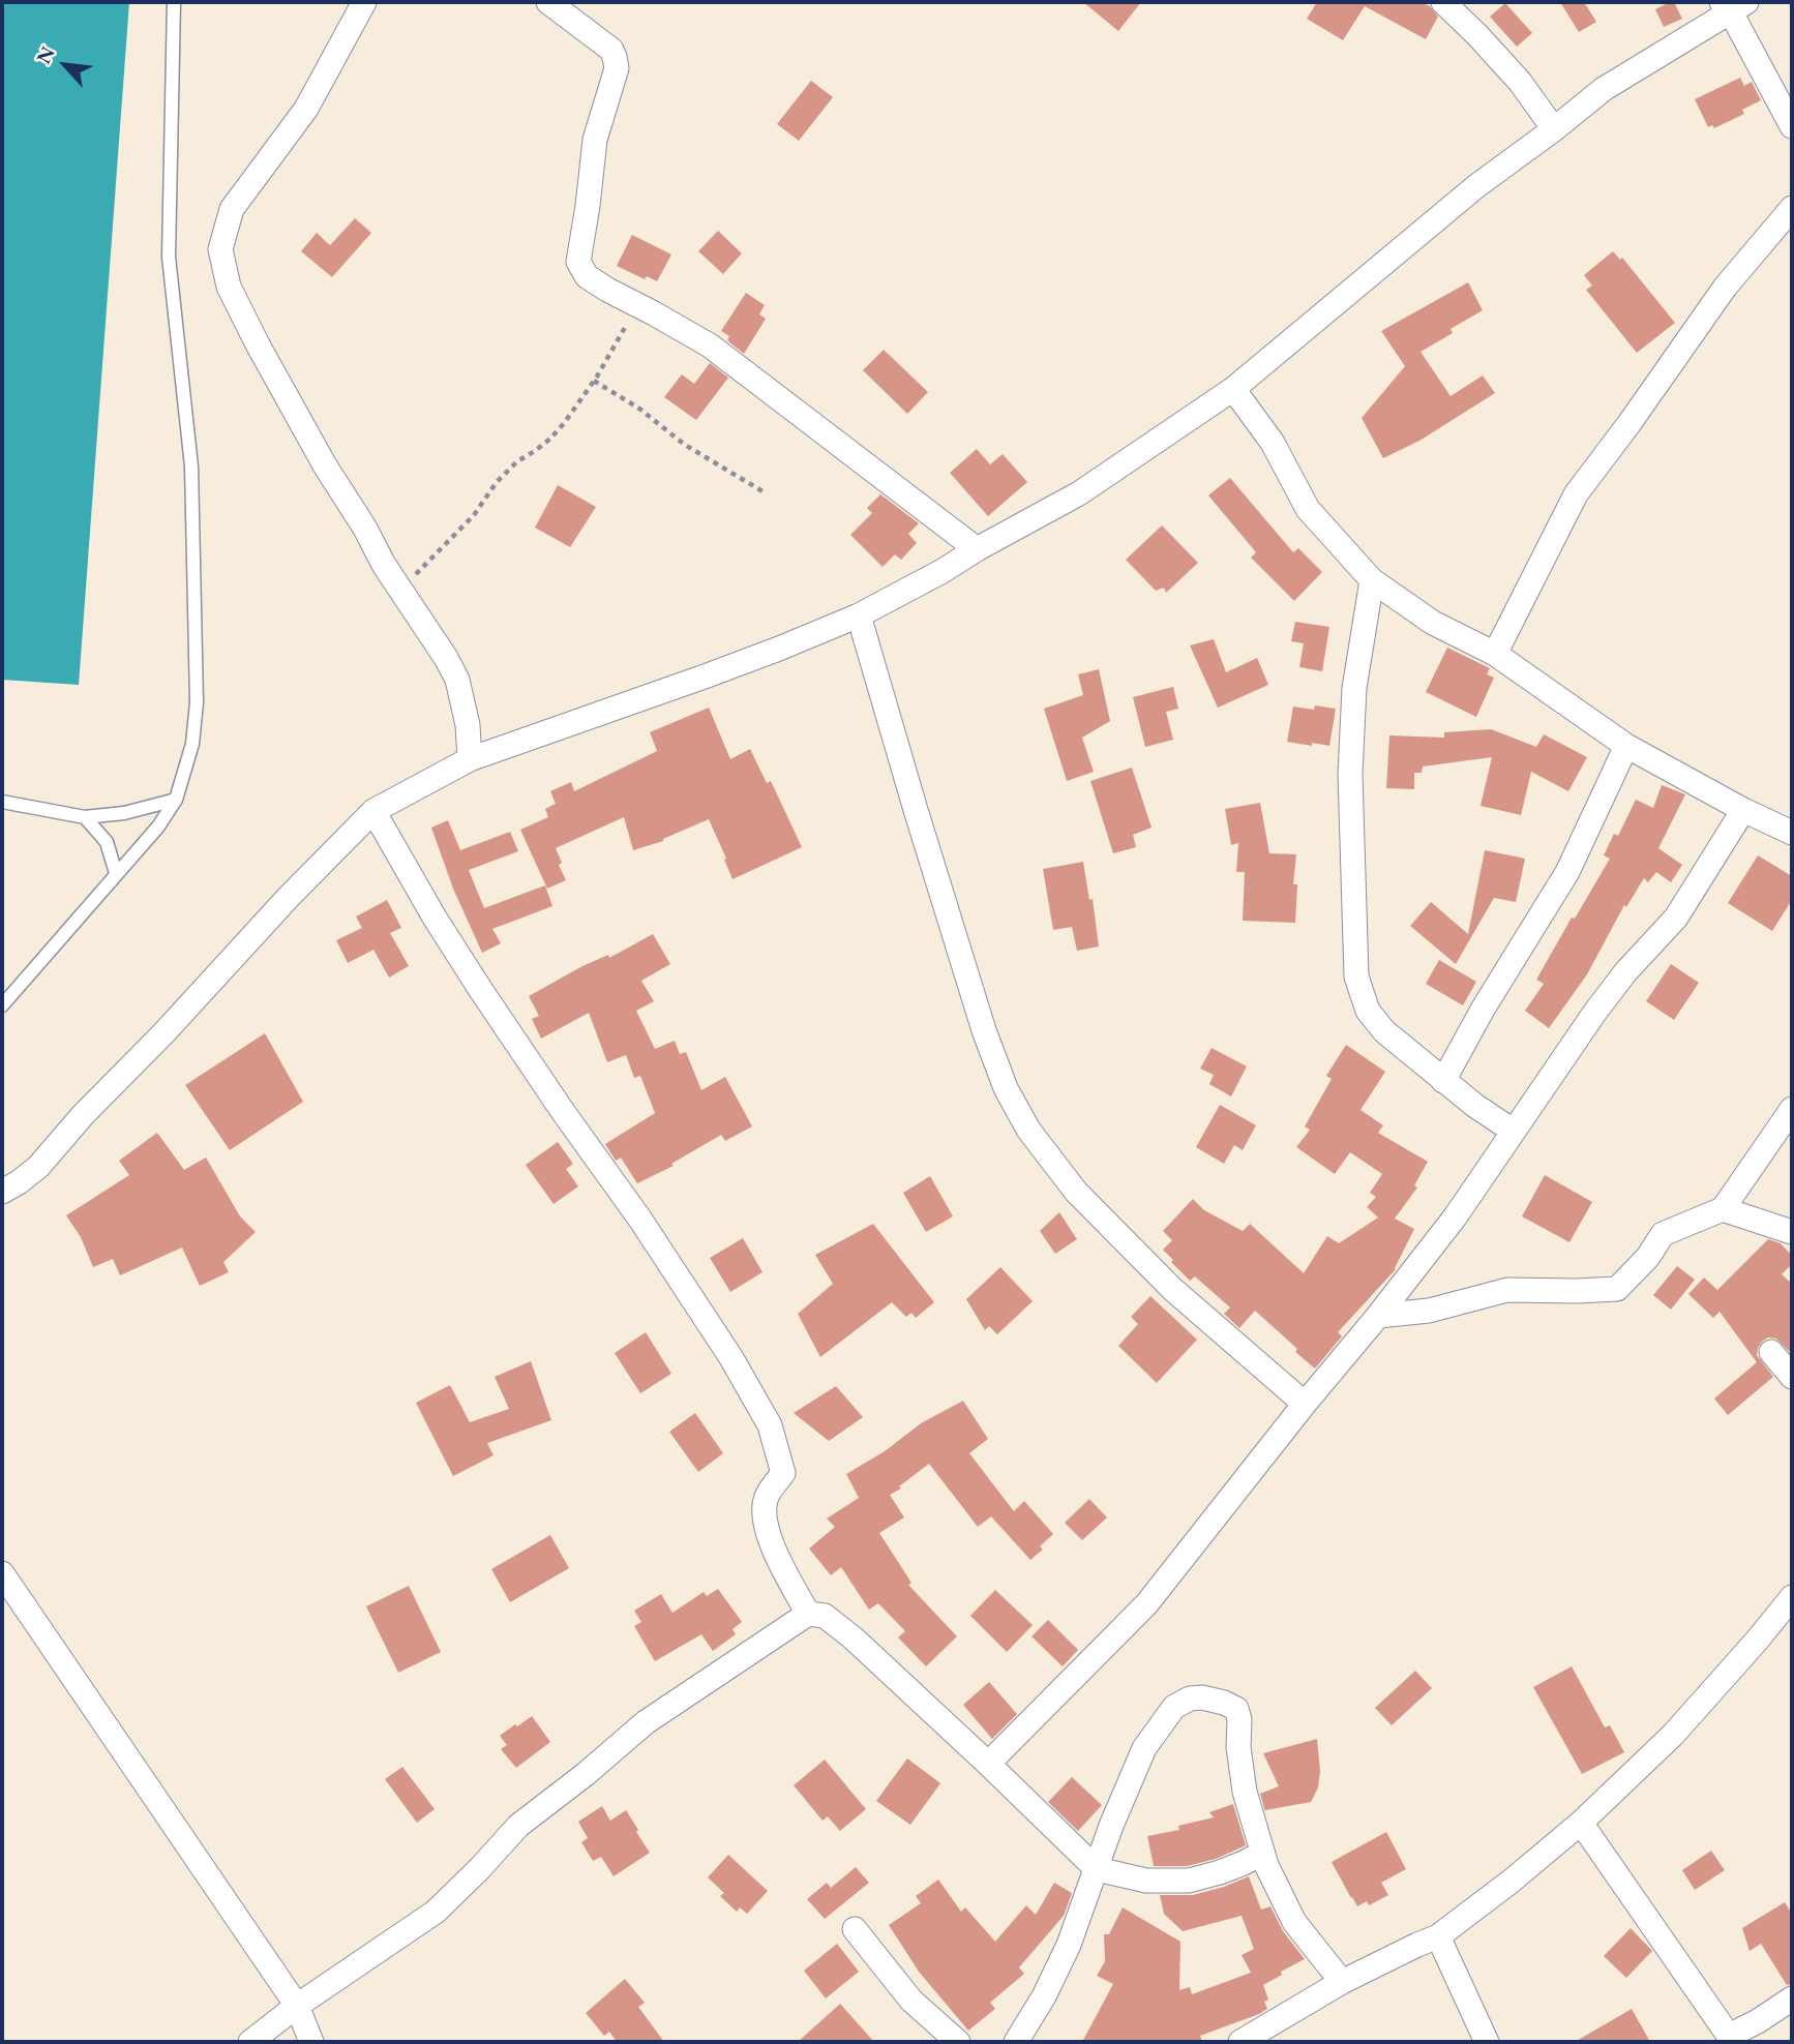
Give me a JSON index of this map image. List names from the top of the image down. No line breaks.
{"north":"top left"}
